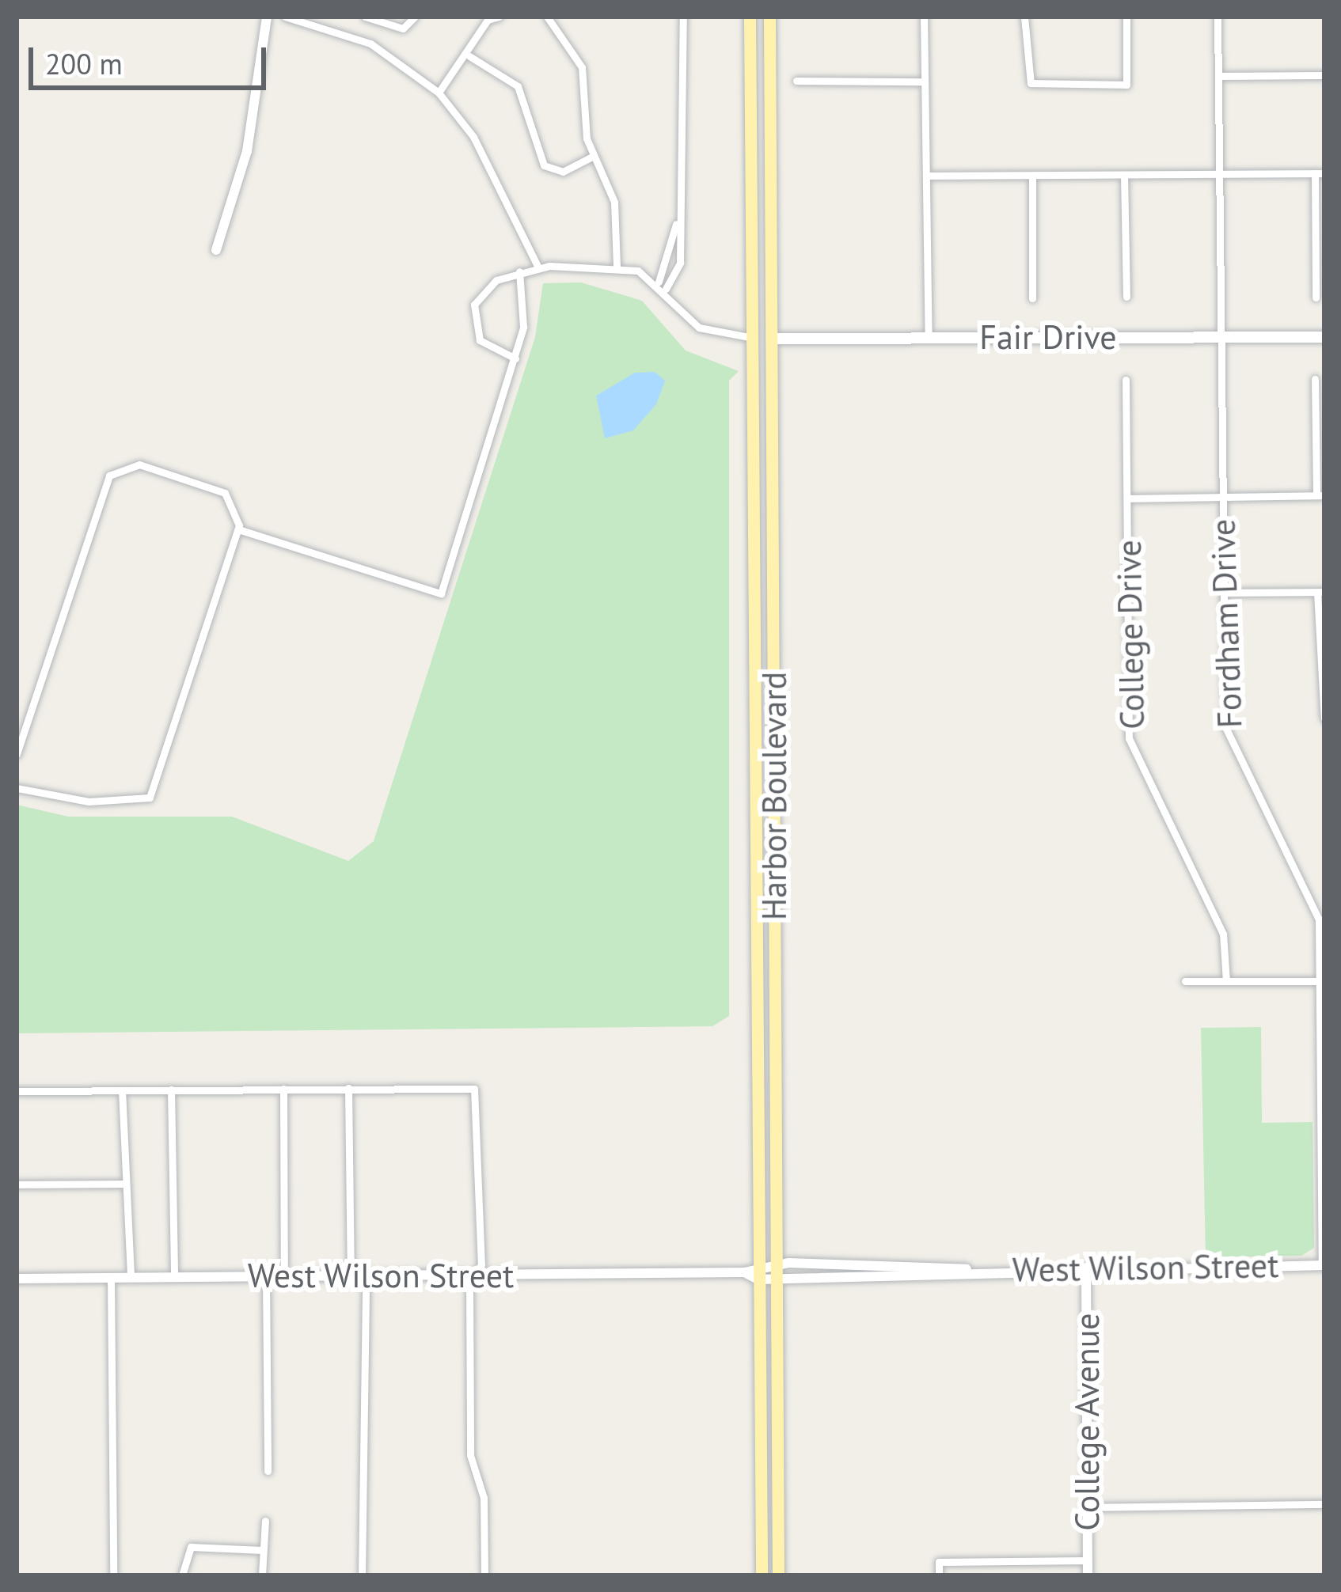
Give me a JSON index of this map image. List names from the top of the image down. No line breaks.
{"streets":{"main road":["Fair Drive","Harbor Boulevard"],"street":["Fordham Drive","College Drive","West Wilson Street","College Avenue"]},"crossings":[["Fair Drive","Fordham Drive"],["Fair Drive","Harbor Boulevard"],["Fordham Drive","West Wilson Street"],["Harbor Boulevard","West Wilson Street"],["West Wilson Street","College Avenue"]],"scale_bar":"200 m"}
